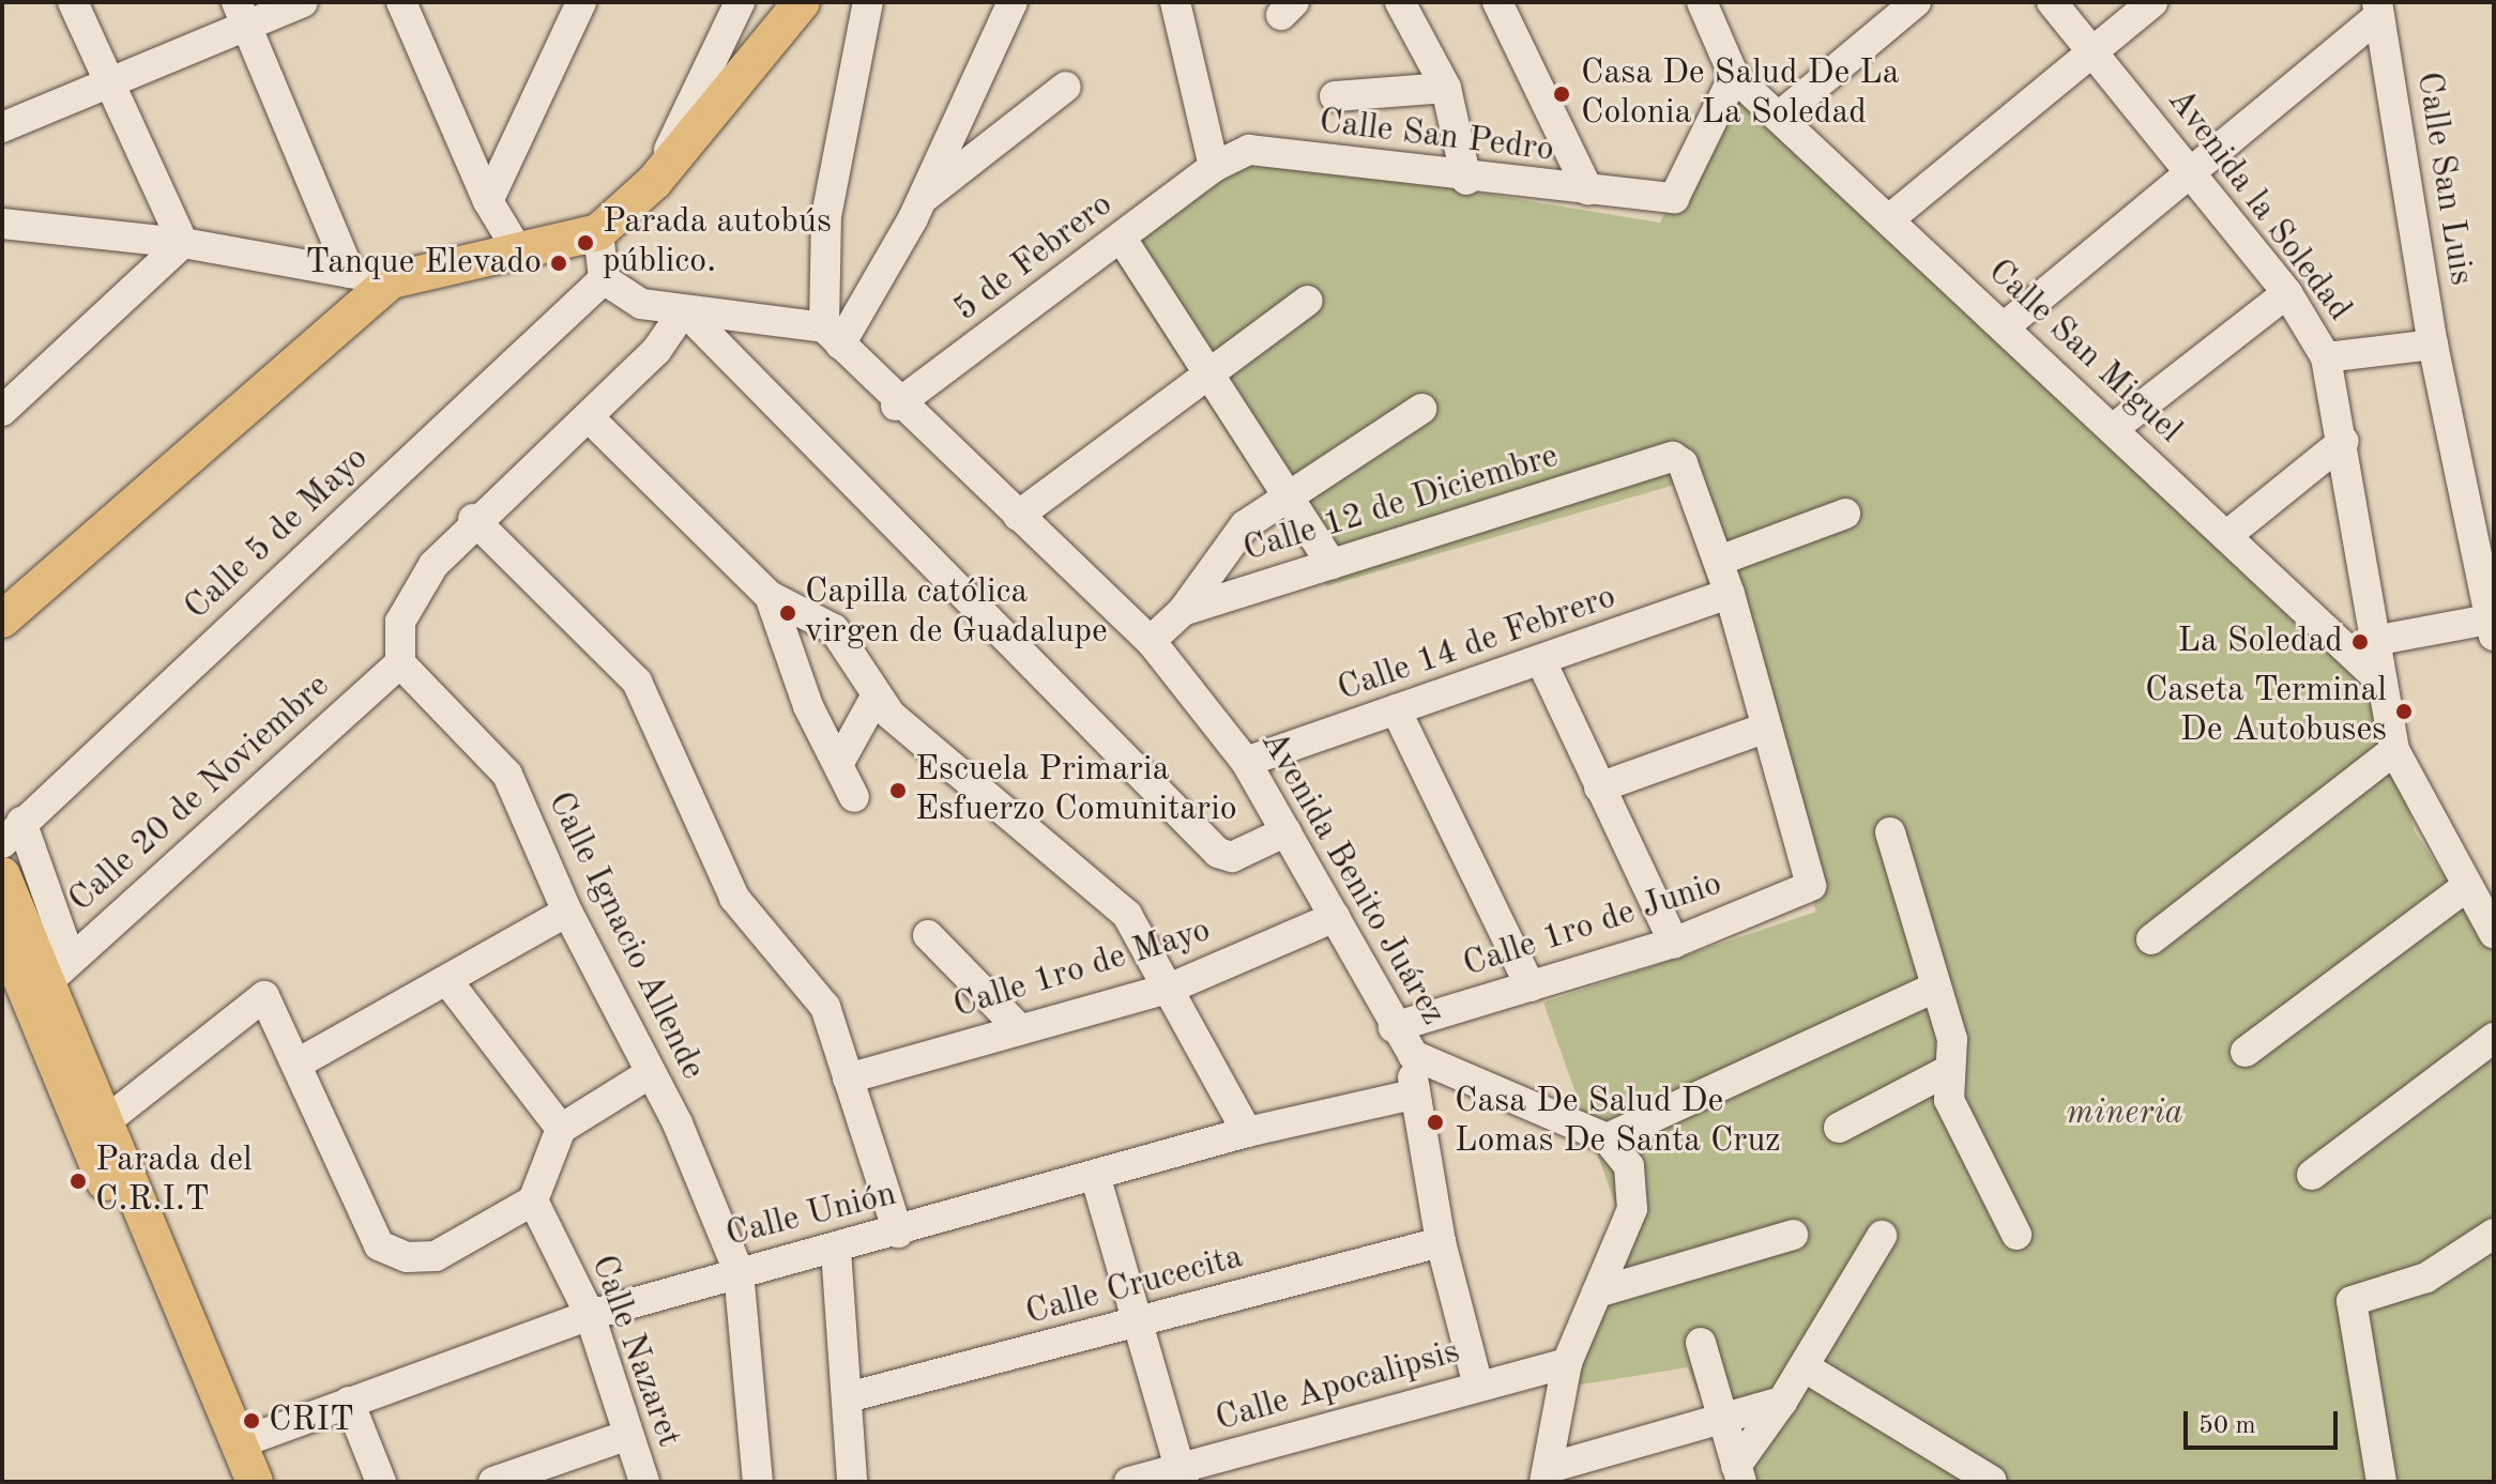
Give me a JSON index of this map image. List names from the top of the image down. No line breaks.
{"streets":{"street":["Calle San Pedro","Calle San Luis","Avenida la Soledad","5 de Febrero","Calle San Miguel","Calle 12 de Diciembre","Calle 5 de Mayo","Calle 14 de Febrero","Calle 20 de Noviembre","Avenida Benito Juárez","Calle 1ro de Junio","Calle Ignacio Allende","Calle 1ro de Mayo","Calle Unión","Calle Crucecita","Calle Nazaret","Calle Apocalipsis"]},"crossings":[["Calle San Pedro","5 de Febrero"],["Calle San Pedro","Calle San Miguel"],["Avenida la Soledad","Calle San Miguel"],["5 de Febrero","Avenida Benito Juárez"],["Calle 12 de Diciembre","Avenida Benito Juárez"],["Calle 14 de Febrero","Avenida Benito Juárez"],["Calle 20 de Noviembre","Calle Ignacio Allende"],["Avenida Benito Juárez","Calle 1ro de Junio"],["Avenida Benito Juárez","Calle 1ro de Mayo"],["Calle Ignacio Allende","Calle Unión"],["Calle Unión","Calle Nazaret"]],"parks":["mineria"],"places":["Casa De Salud De La Colonia La Soledad","Parada autobús público.","Tanque Elevado","Capilla católica virgen de Guadalupe","La Soledad","Caseta Terminal De Autobuses","Escuela Primaria Esfuerzo Comunitario","Casa De Salud De Lomas De Santa Cruz","Parada del C.R.I.T","CRIT"],"scale_bar":"50 m"}
